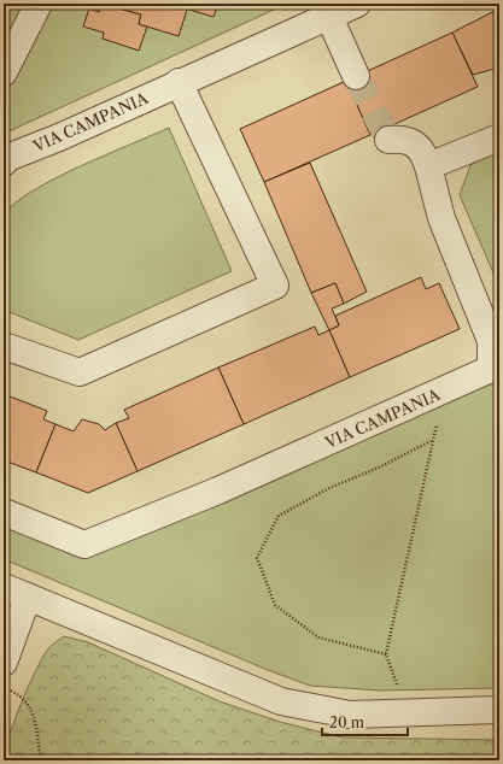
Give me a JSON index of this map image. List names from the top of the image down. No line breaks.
{"streets":{"street":["VIA CAMPANIA"]},"scale_bar":"20 m"}
